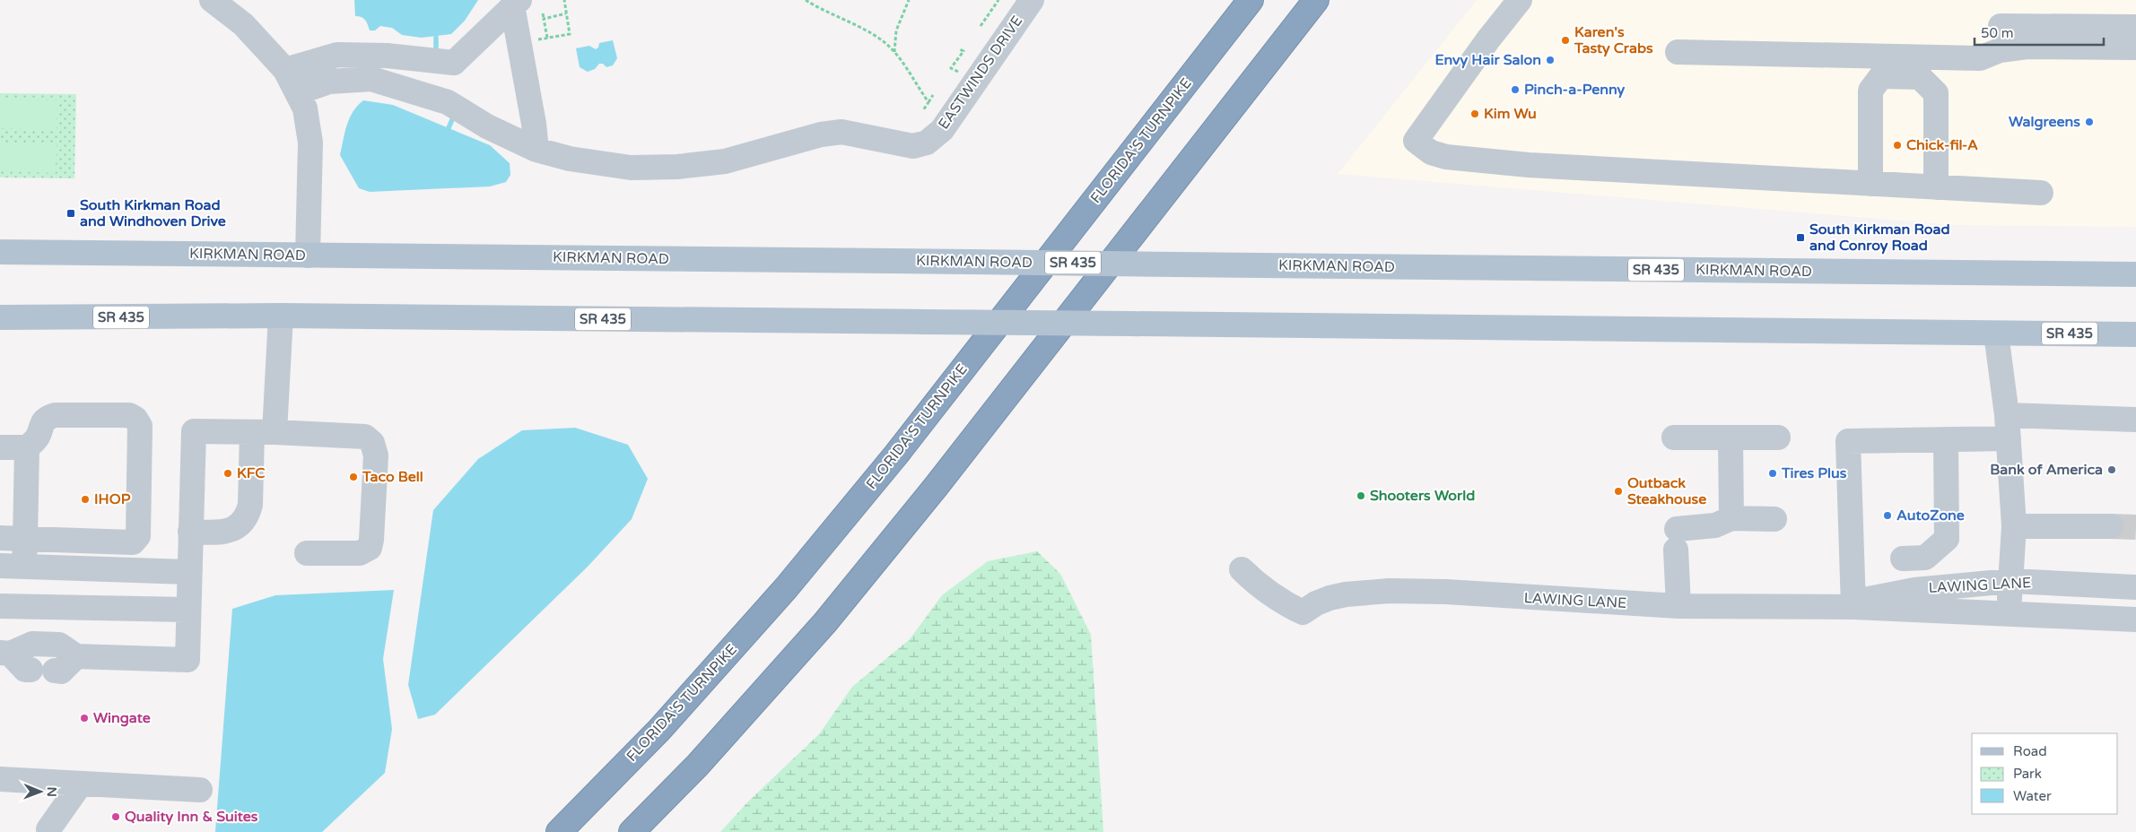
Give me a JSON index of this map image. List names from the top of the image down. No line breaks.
{"streets":{"highway":["FLORIDA'S TURNPIKE"],"main road":["KIRKMAN ROAD","SR 435"],"street":["EASTWINDS DRIVE","LAWING LANE"]},"places":{"other":["Karen's Tasty Crabs","Envy Hair Salon","Pinch-a-Penny","Kim Wu","Walgreens","Chick-fil-A","Bank of America","KFC","Tires Plus","Taco Bell","Outback Steakhouse","Shooters World","IHOP","AutoZone","Wingate","Quality Inn & Suites"],"transit":["South Kirkman Road and Windhoven Drive","South Kirkman Road and Conroy Road"]},"legend":["Road","Park","Water"],"scale_bar":"50 m","north":"right"}
